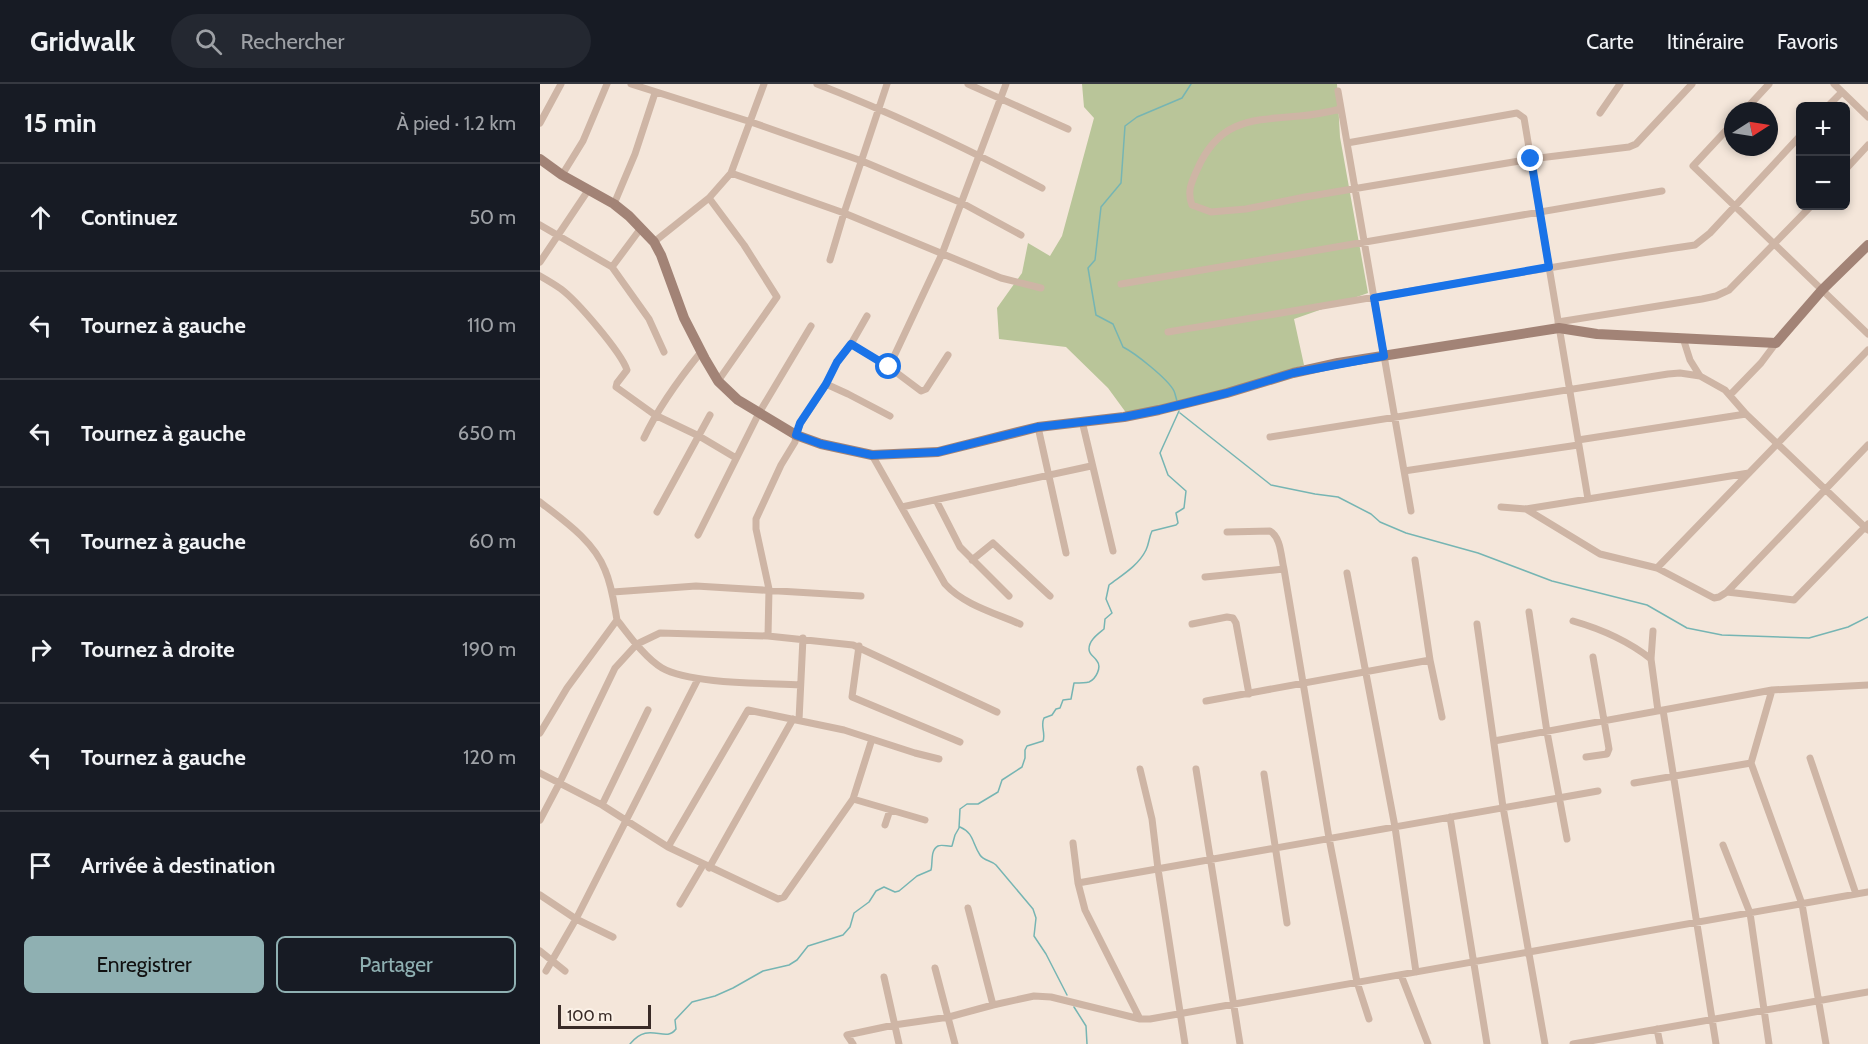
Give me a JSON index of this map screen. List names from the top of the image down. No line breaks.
{"scale_bar":"100 m","north":"right","page":{"header":"Gridwalk","search":"Rechercher","nav":["Carte","Itinéraire","Favoris"],"heading":["15 min","À pied · 1.2 km"],"map_buttons":["+","−"],"list":[["Continuez","50 m"],["Tournez à gauche","110 m"],["Tournez à gauche","650 m"],["Tournez à gauche","60 m"],["Tournez à droite","190 m"],["Tournez à gauche","120 m"],"Arrivée à destination"],"buttons":["Enregistrer","Partager"],"scale":"100 m"}}
